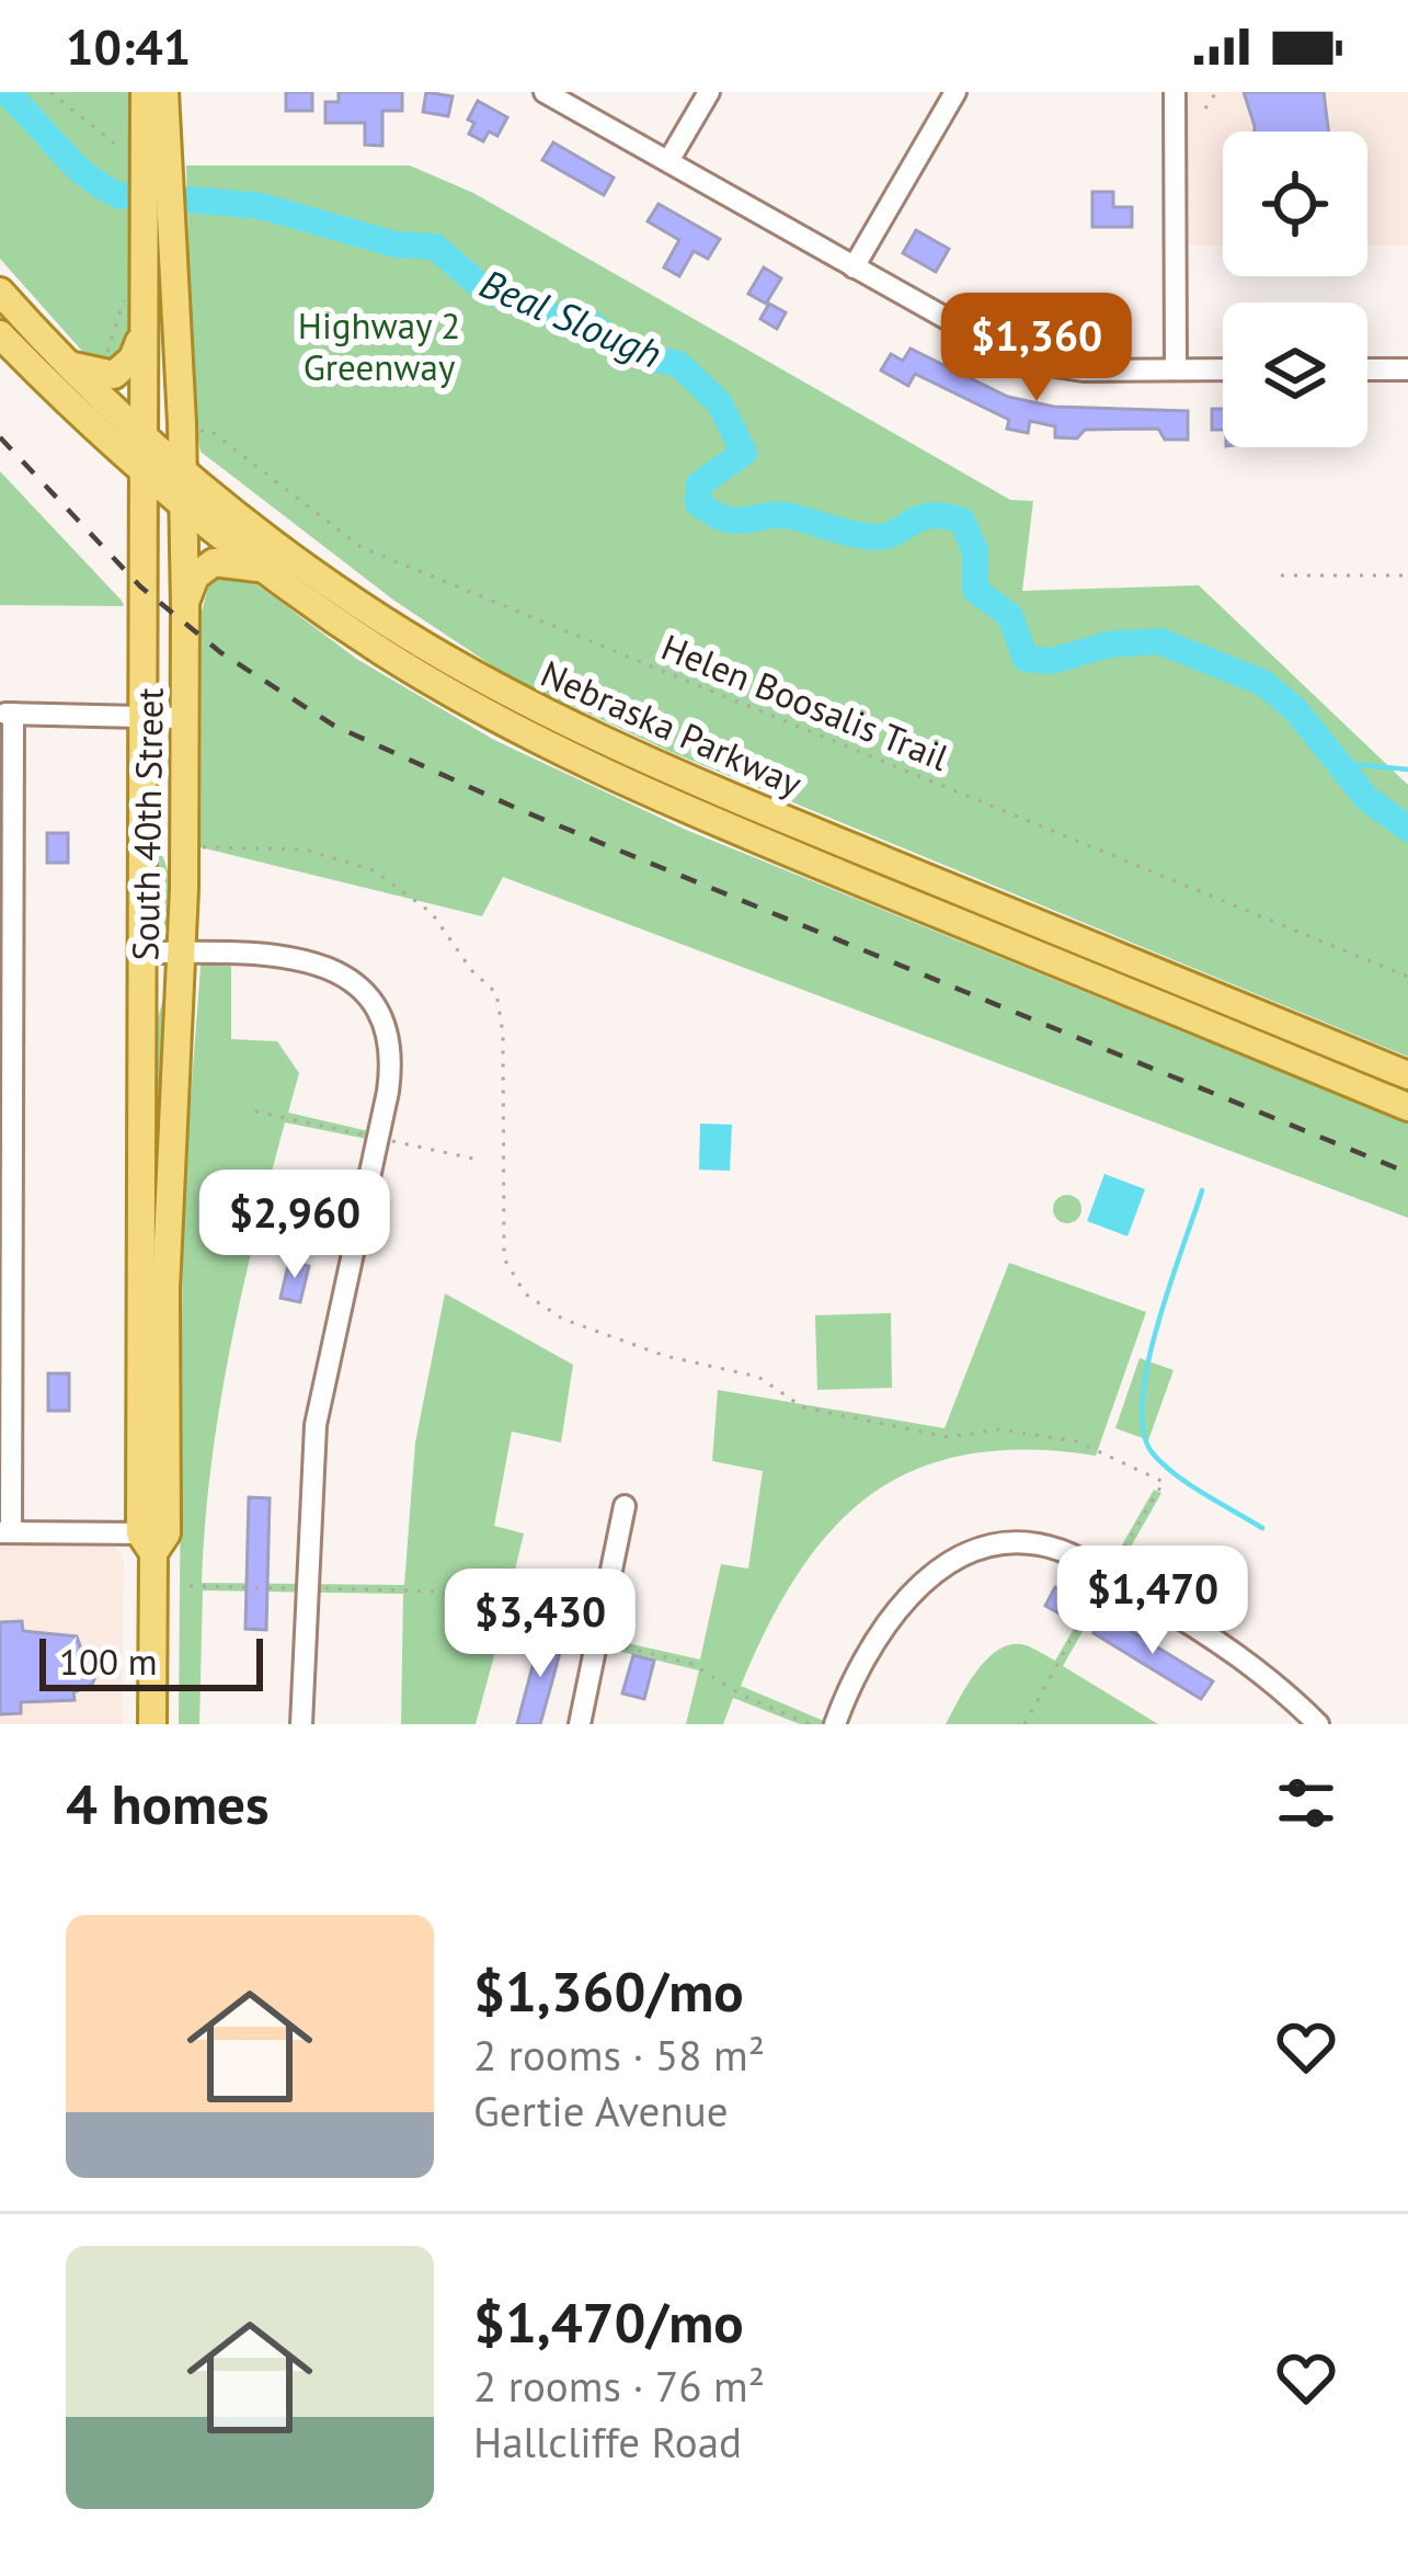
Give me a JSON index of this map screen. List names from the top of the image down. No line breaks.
{"streets":{"main road":["Nebraska Parkway","South 40th Street"],"path":["Helen Boosalis Trail"]},"crossings":[["Nebraska Parkway","South 40th Street"]],"water":["Beal Slough"],"parks":["Highway 2 Greenway"],"scale_bar":"100 m","page":{"status":"10:41","price":["$1,360","$2,960","$1,470","$3,430"],"scale":"100 m","heading":"4 homes","list":[{"name":"$1,360/mo","note":"2 rooms · 58 m² · Gertie Avenue"},{"name":"$1,470/mo","note":"2 rooms · 76 m² · Hallcliffe Road"}]}}
